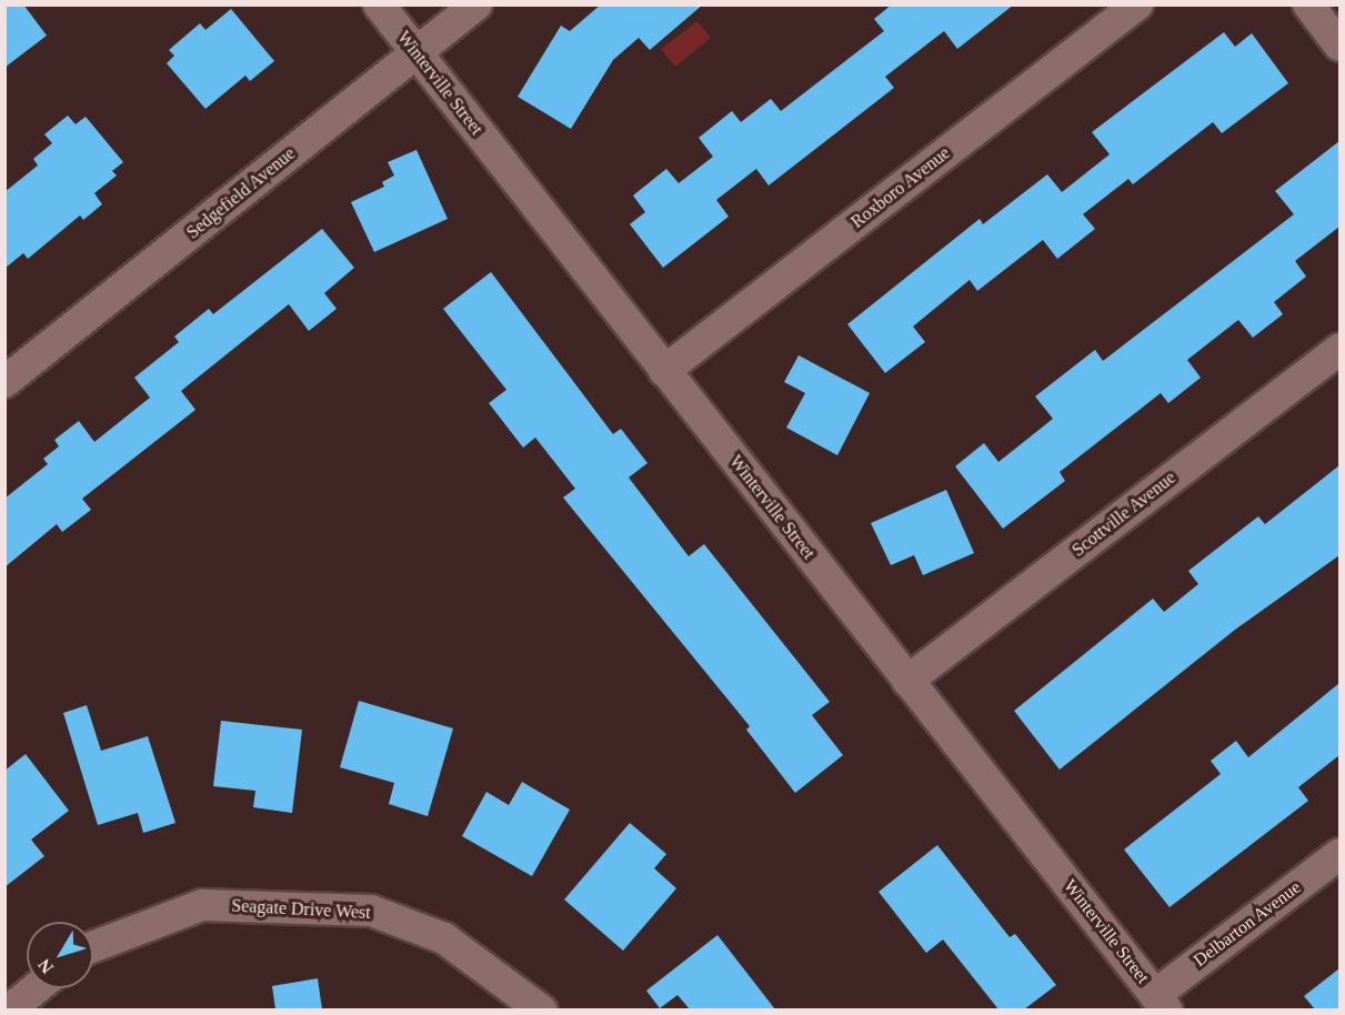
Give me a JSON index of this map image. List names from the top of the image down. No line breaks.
{"streets":{"street":["Winterville Street","Roxboro Avenue","Sedgefield Avenue","Scottville Avenue","Seagate Drive West","Delbarton Avenue"]},"crossings":[["Winterville Street","Roxboro Avenue"],["Winterville Street","Sedgefield Avenue"],["Winterville Street","Scottville Avenue"],["Winterville Street","Delbarton Avenue"]],"north":"bottom left"}
